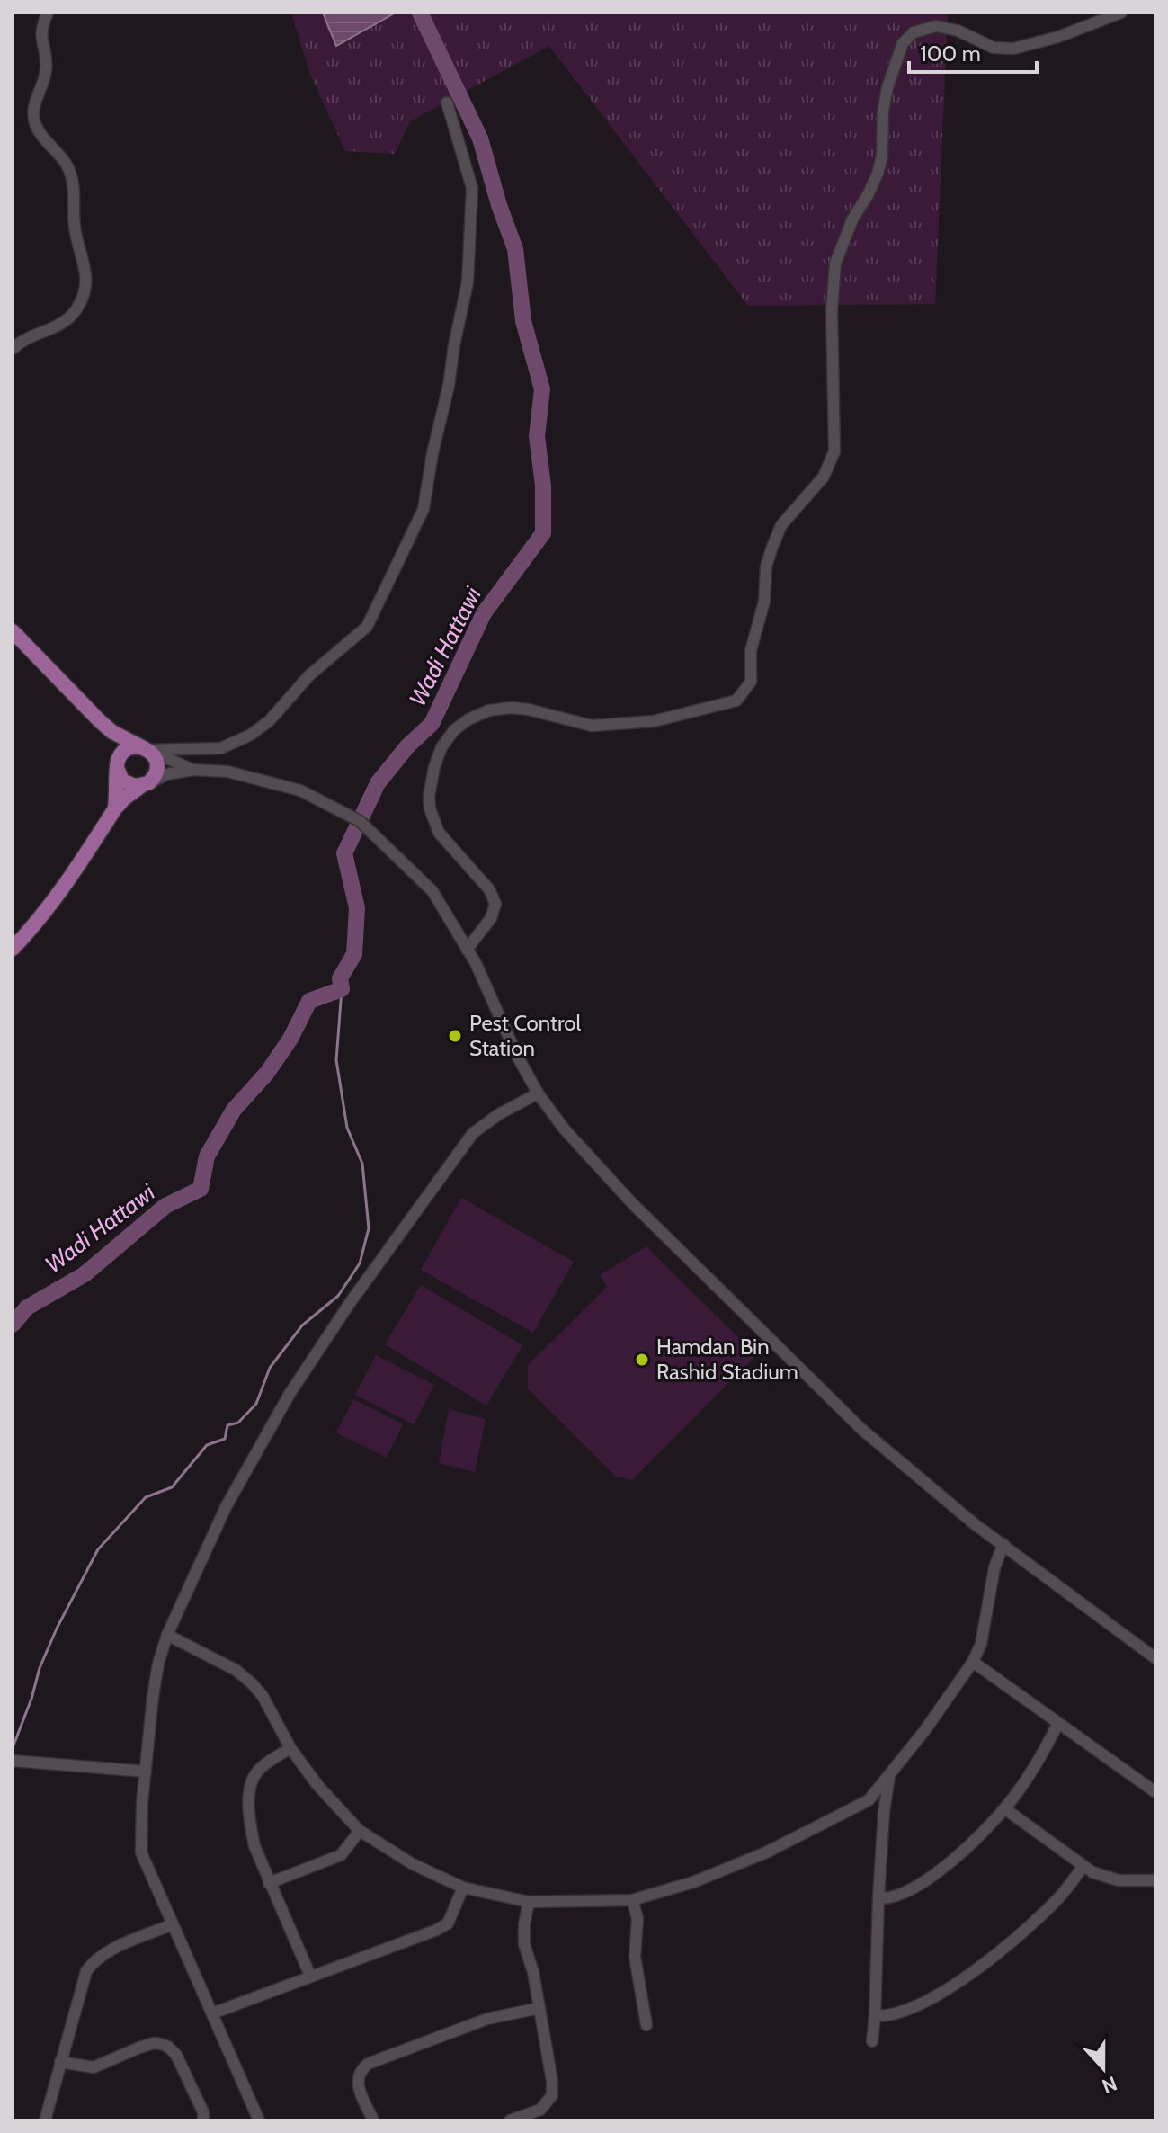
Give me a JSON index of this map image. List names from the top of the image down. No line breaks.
{"water":["Wadi Hattawi"],"places":["Pest Control Station","Hamdan Bin Rashid Stadium"],"scale_bar":"100 m","north":"bottom"}
